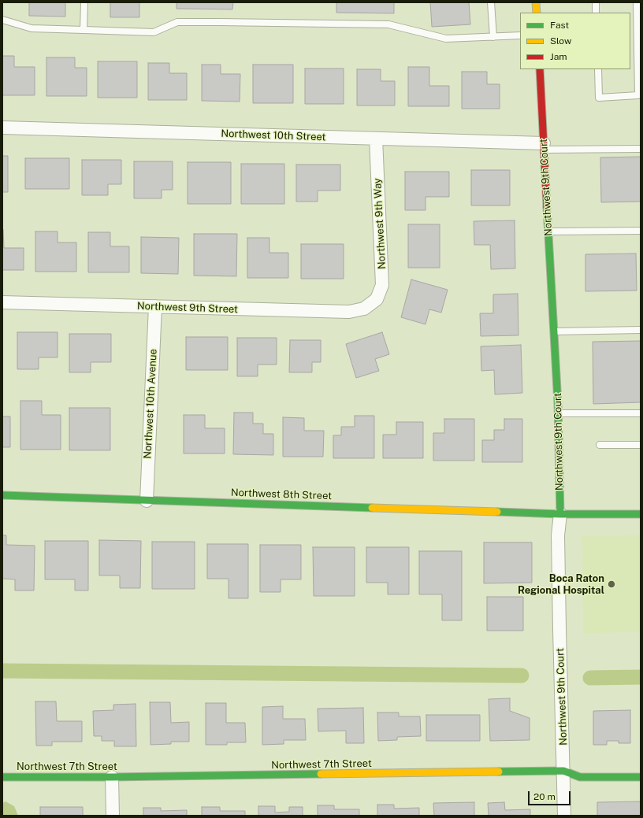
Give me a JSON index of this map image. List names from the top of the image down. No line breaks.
{"streets":{"street":["Northwest 10th Street","Northwest 9th Court","Northwest 9th Way","Northwest 9th Street","Northwest 10th Avenue","Northwest 8th Street","Northwest 7th Street"]},"crossings":[["Northwest 10th Street","Northwest 9th Court"],["Northwest 10th Street","Northwest 9th Way"],["Northwest 9th Court","Northwest 8th Street"],["Northwest 9th Court","Northwest 7th Street"],["Northwest 9th Way","Northwest 9th Street"],["Northwest 9th Street","Northwest 10th Avenue"],["Northwest 10th Avenue","Northwest 8th Street"]],"places":["Boca Raton Regional Hospital"],"legend":["Fast","Slow","Jam"],"scale_bar":"20 m"}
